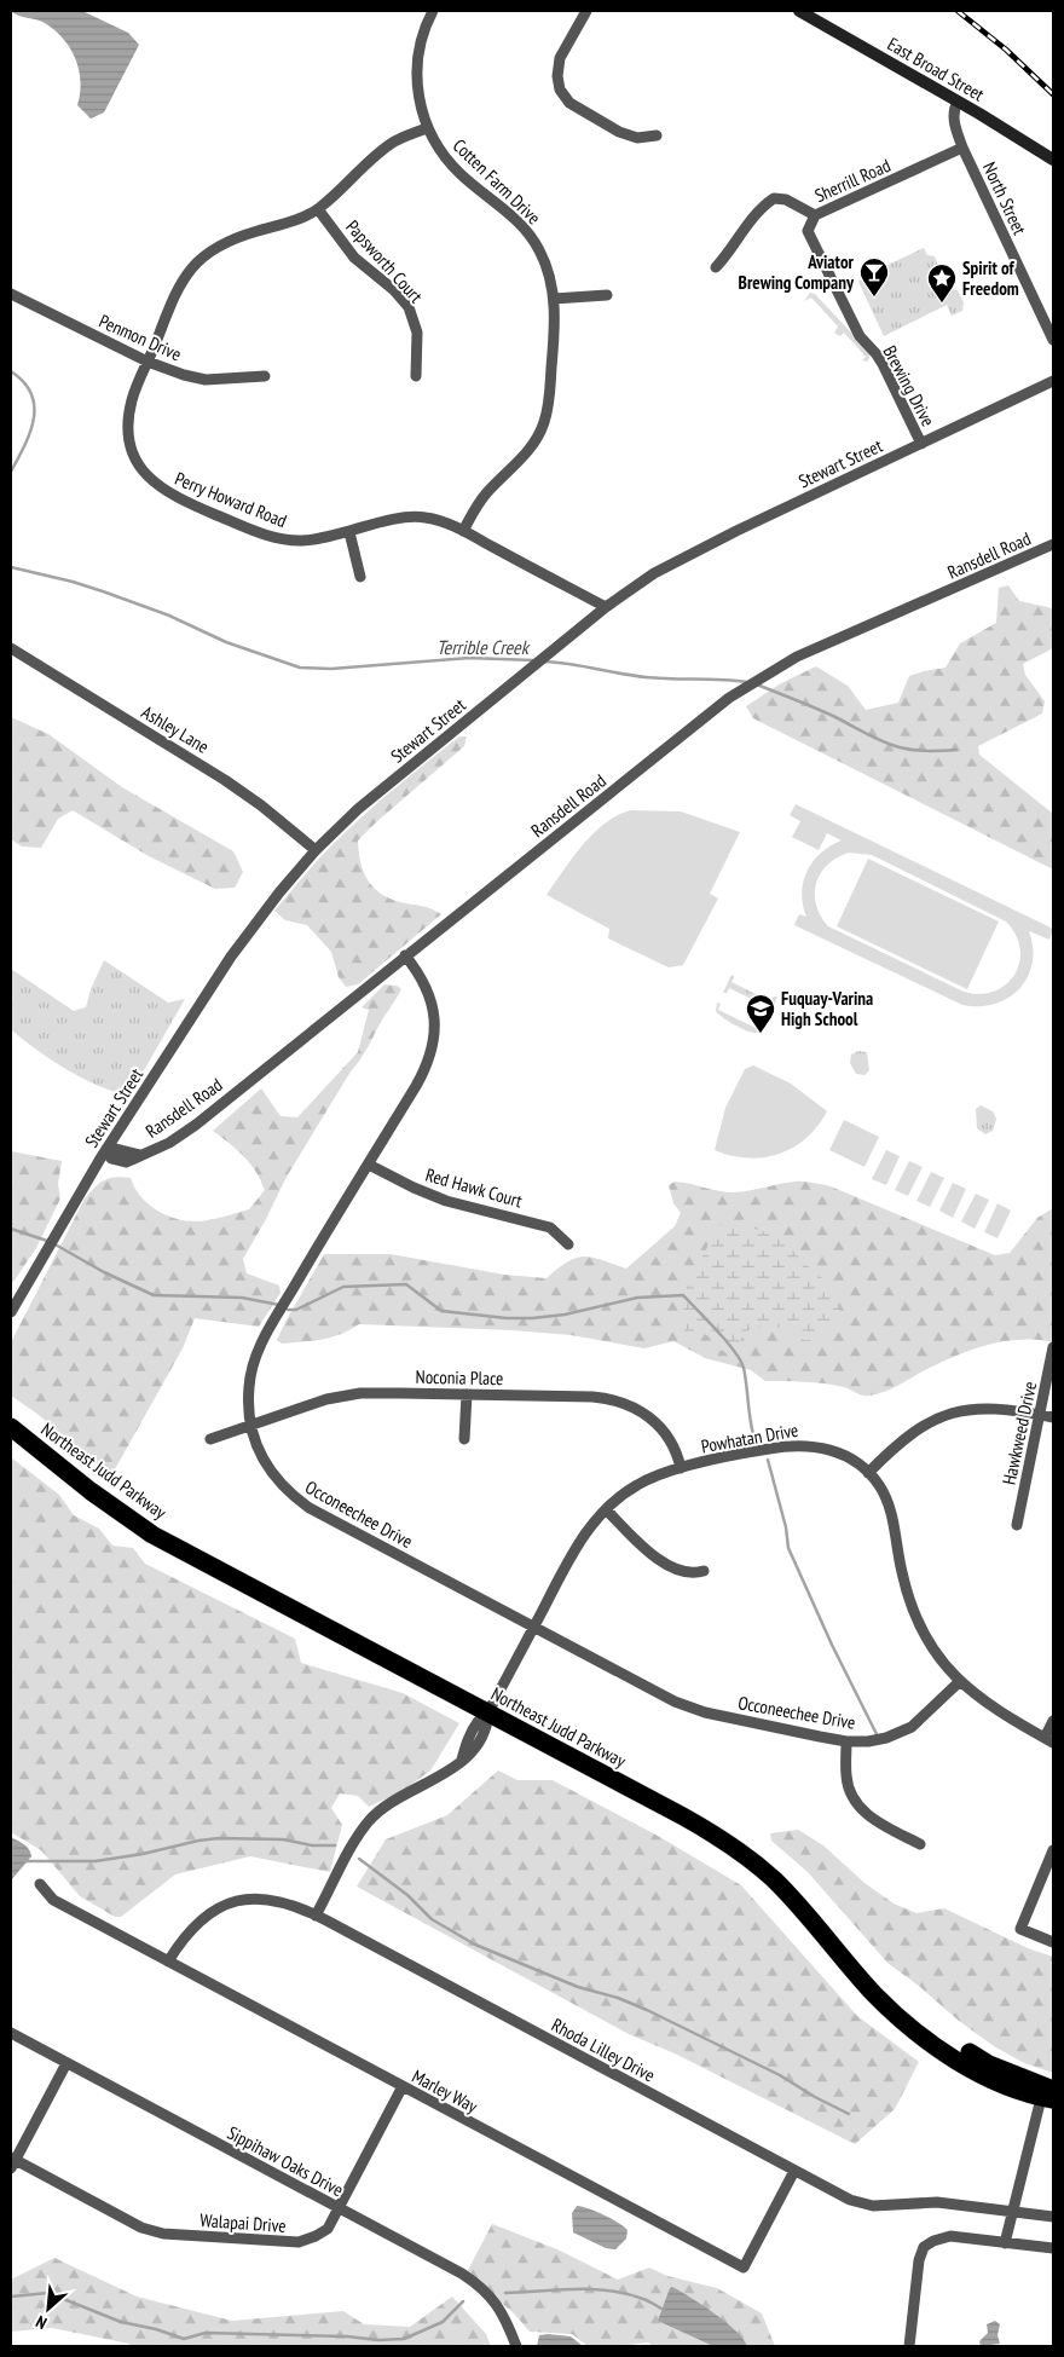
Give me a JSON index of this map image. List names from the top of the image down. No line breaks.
{"streets":{"highway":["Northeast Judd Parkway"],"main road":["East Broad Street"],"street":["Sherrill Road","Cotten Farm Drive","North Street","Papsworth Court","Penmon Drive","Brewing Drive","Stewart Street","Perry Howard Road","Ransdell Road","Ashley Lane","Red Hawk Court","Noconia Place","Hawkweed Drive","Powhatan Drive","Occoneechee Drive","Rhoda Lilley Drive","Marley Way","Sippihaw Oaks Drive","Walapai Drive"]},"crossings":[["East Broad Street","North Street"],["Sherrill Road","North Street"],["Sherrill Road","Brewing Drive"],["Cotten Farm Drive","Perry Howard Road"],["Papsworth Court","Perry Howard Road"],["Penmon Drive","Perry Howard Road"],["Brewing Drive","Stewart Street"],["Stewart Street","Perry Howard Road"],["Stewart Street","Ransdell Road"],["Stewart Street","Ashley Lane"],["Ransdell Road","Occoneechee Drive"],["Red Hawk Court","Occoneechee Drive"],["Noconia Place","Powhatan Drive"],["Noconia Place","Occoneechee Drive"],["Powhatan Drive","Northeast Judd Parkway"],["Powhatan Drive","Occoneechee Drive"],["Powhatan Drive","Rhoda Lilley Drive"],["Rhoda Lilley Drive","Marley Way"],["Marley Way","Walapai Drive"],["Sippihaw Oaks Drive","Walapai Drive"]],"water":["Terrible Creek"],"places":{"bar":["Aviator Brewing Company"],"place":["Spirit of Freedom"],"school or university":["Fuquay-Varina High School"]},"north":"bottom left"}
